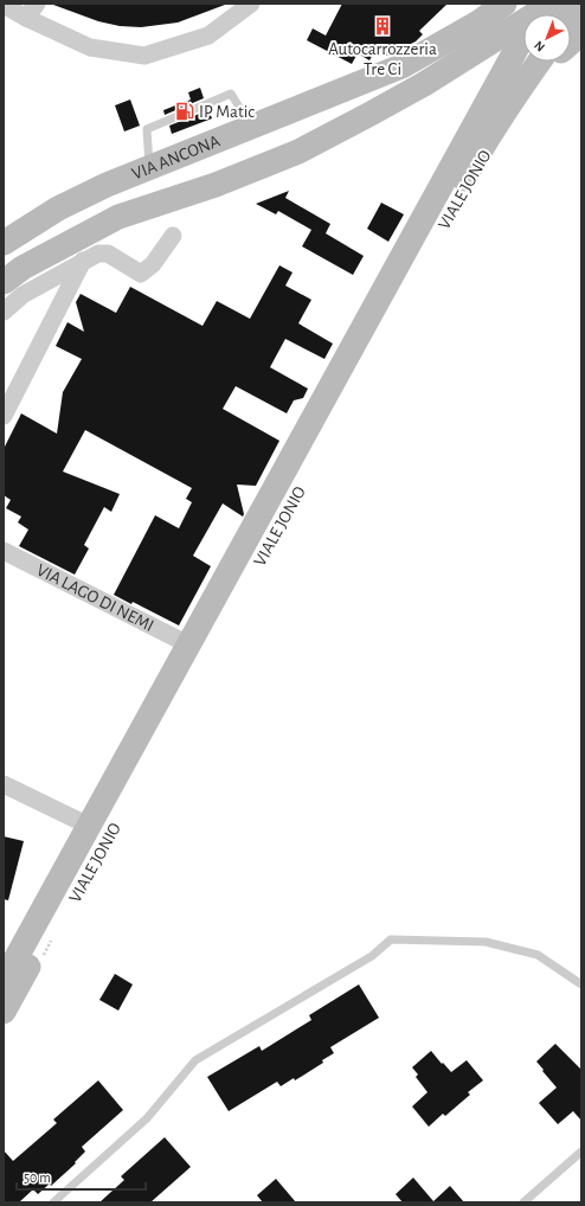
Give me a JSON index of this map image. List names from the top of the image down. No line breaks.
{"streets":{"main road":["VIA ANCONA","VIALE JONIO"],"street":["VIA LAGO DI NEMI"]},"crossings":[["VIALE JONIO","VIA LAGO DI NEMI"]],"places":{"building":["Autocarrozzeria Tre Ci"],"fuel station":["IP Matic"]},"scale_bar":"50 m","north":"bottom left"}
